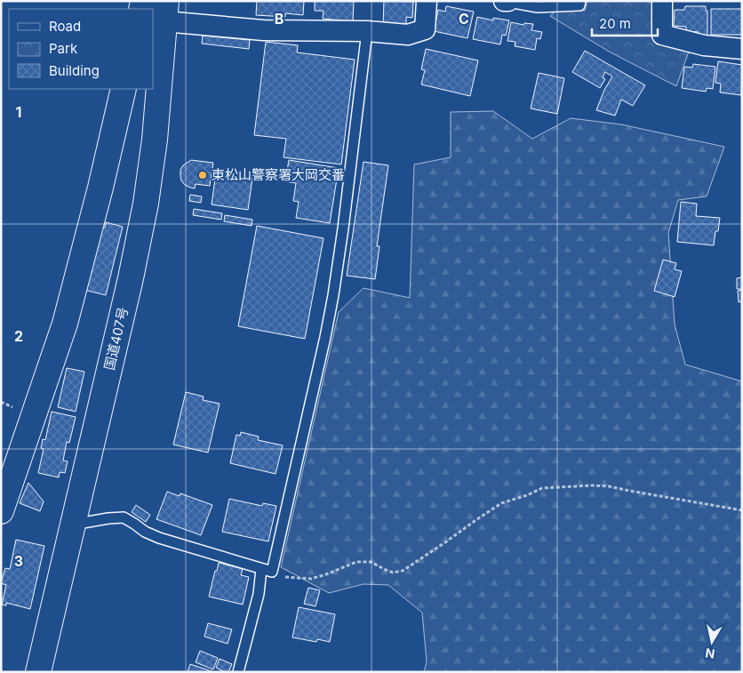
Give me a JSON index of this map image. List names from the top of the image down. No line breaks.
{"streets":{"main road":["国道407号"]},"places":["東松山警察署大岡交番"],"legend":["Road","Park","Building"],"scale_bar":"20 m","north":"bottom","grid":{"columns":["B","C"],"rows":["1","2","3"]}}
